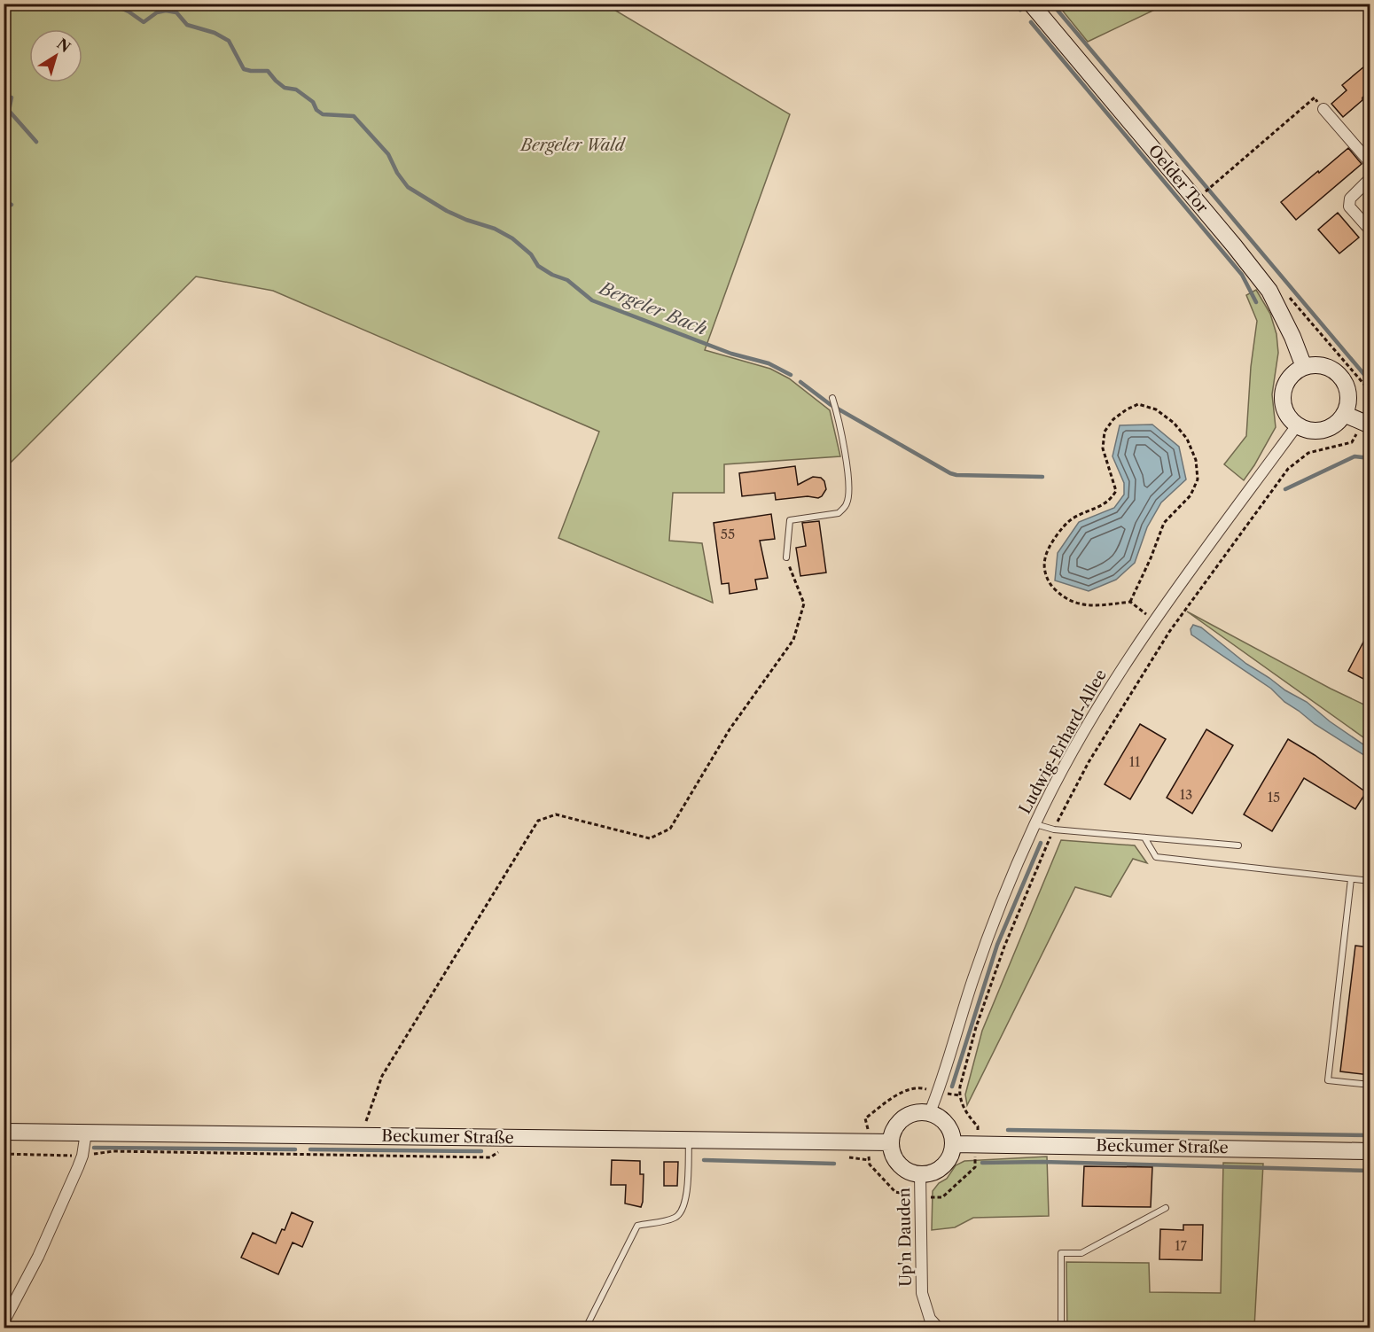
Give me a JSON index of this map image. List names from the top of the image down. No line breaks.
{"streets":{"main road":["Oelder Tor","Beckumer Straße"],"street":["Ludwig-Erhard-Allee","Up'n Dauden"]},"crossings":[["Oelder Tor","Ludwig-Erhard-Allee"],["Ludwig-Erhard-Allee","Beckumer Straße"],["Ludwig-Erhard-Allee","Up'n Dauden"],["Beckumer Straße","Up'n Dauden"]],"water":["Bergeler Bach"],"parks":["Bergeler Wald"],"house_numbers":["55","11","13","15","17"],"north":"top right"}
